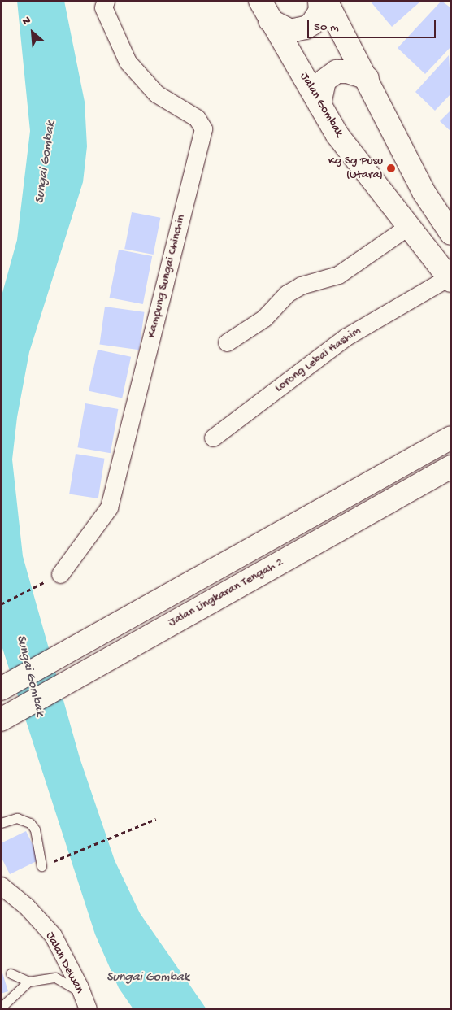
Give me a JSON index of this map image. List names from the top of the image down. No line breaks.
{"streets":{"main road":["Jalan Gombak","Jalan Lingkaran Tengah 2"],"street":["Kampung Sungai Chinchin","Lorong Lebai Hashim","Jalan Dewan"]},"crossings":[["Jalan Gombak","Lorong Lebai Hashim"]],"water":["Sungai Gombak"],"places":["Kg Sg Pusu (Utara)"],"scale_bar":"50 m","north":"top left"}
